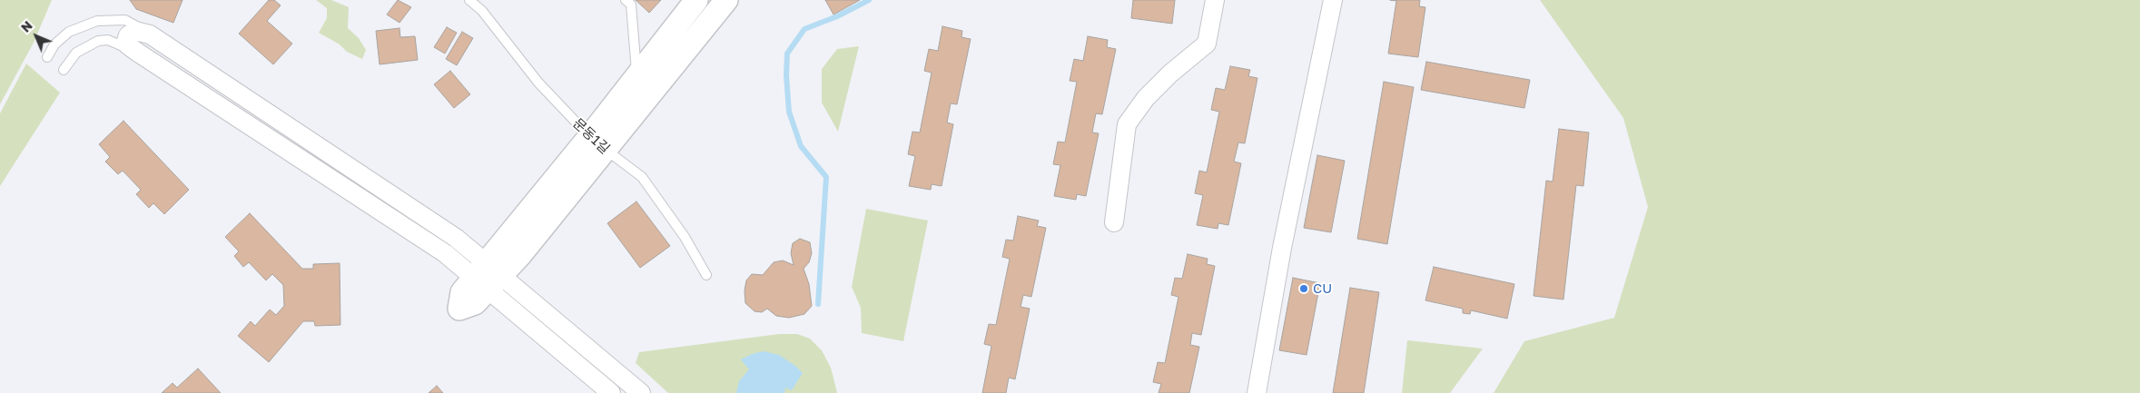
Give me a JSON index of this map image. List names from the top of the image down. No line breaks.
{"streets":{"lane":["문동1길"]},"places":["CU"],"north":"top left"}
